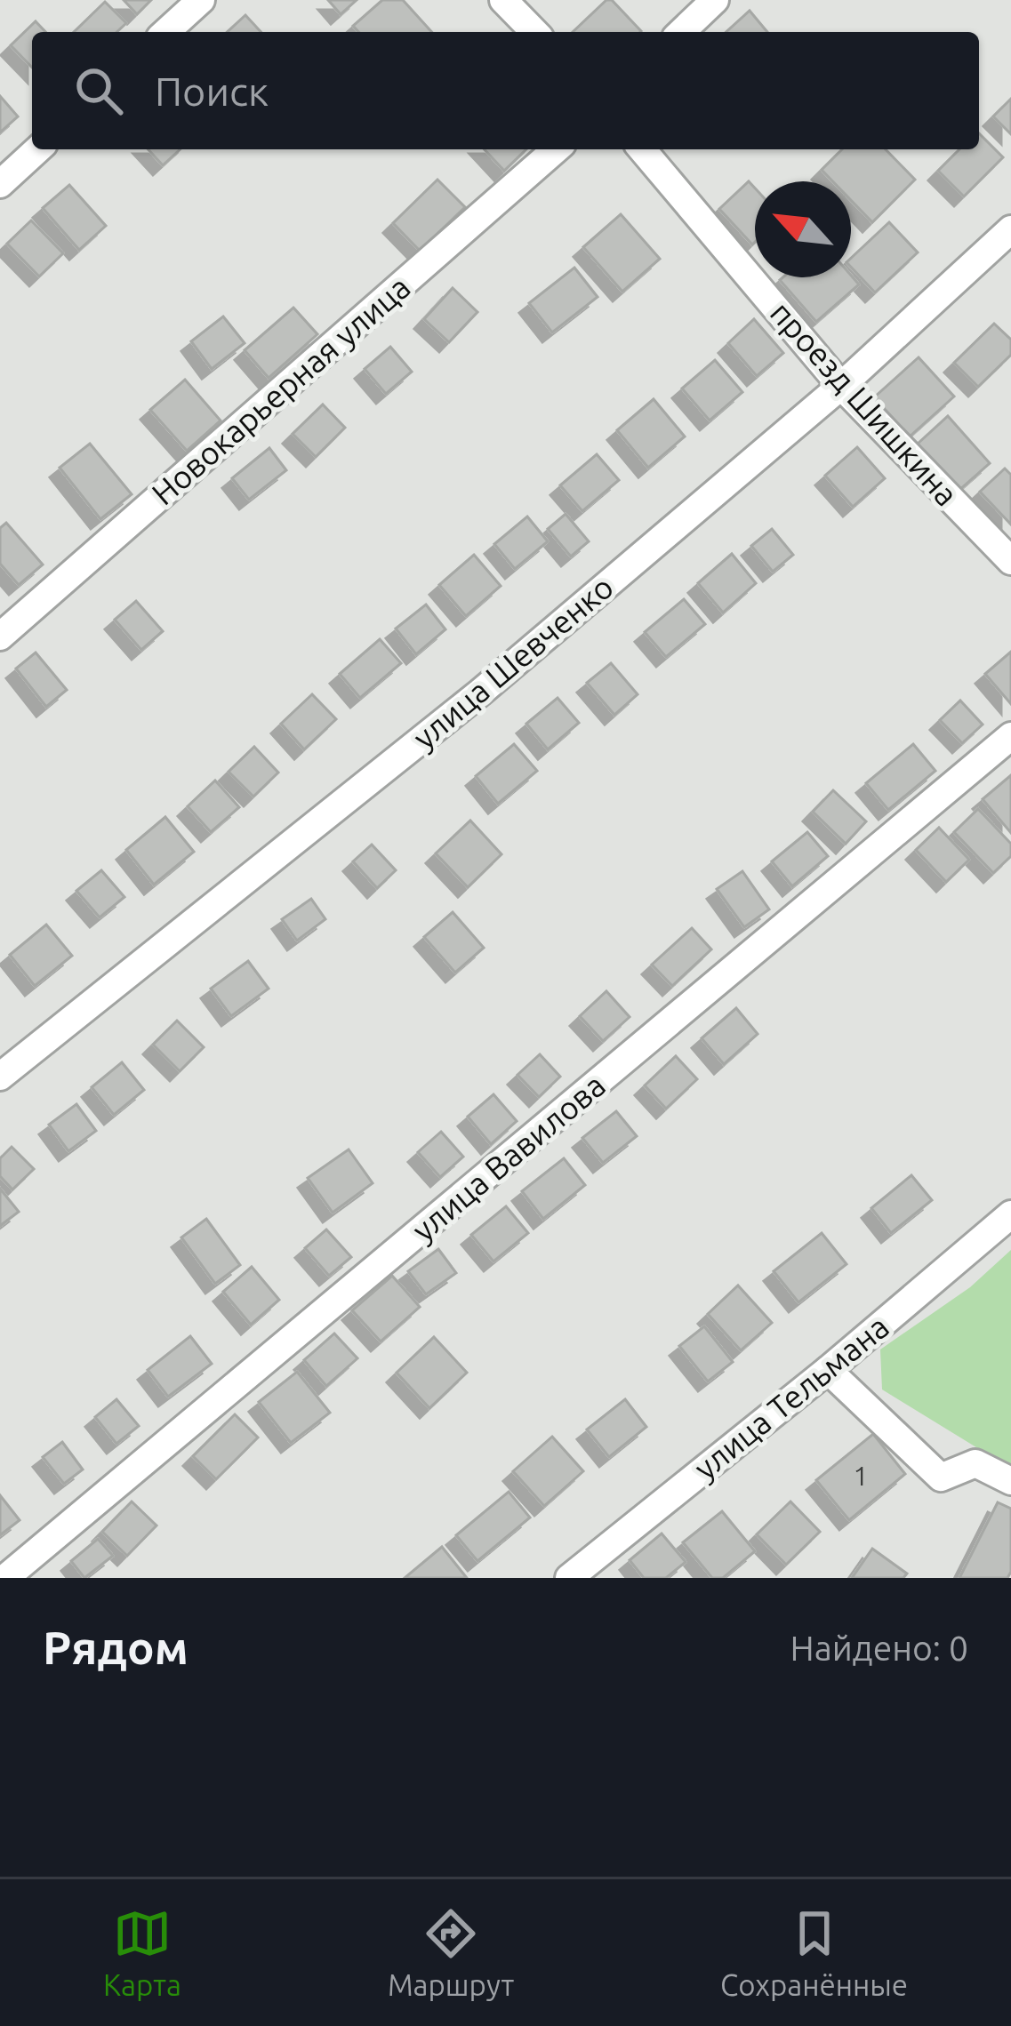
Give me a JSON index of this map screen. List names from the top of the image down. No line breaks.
{"streets":{"street":["Новокарьерная улица","проезд Шишкина","улица Шевченко","улица Вавилова","улица Тельмана"]},"crossings":[["проезд Шишкина","улица Шевченко"]],"house_numbers":["1"],"north":"top left","page":{"search":"Поиск","heading":["Рядом","Найдено: 0"],"nav":["Карта","Маршрут","Сохранённые"]}}
